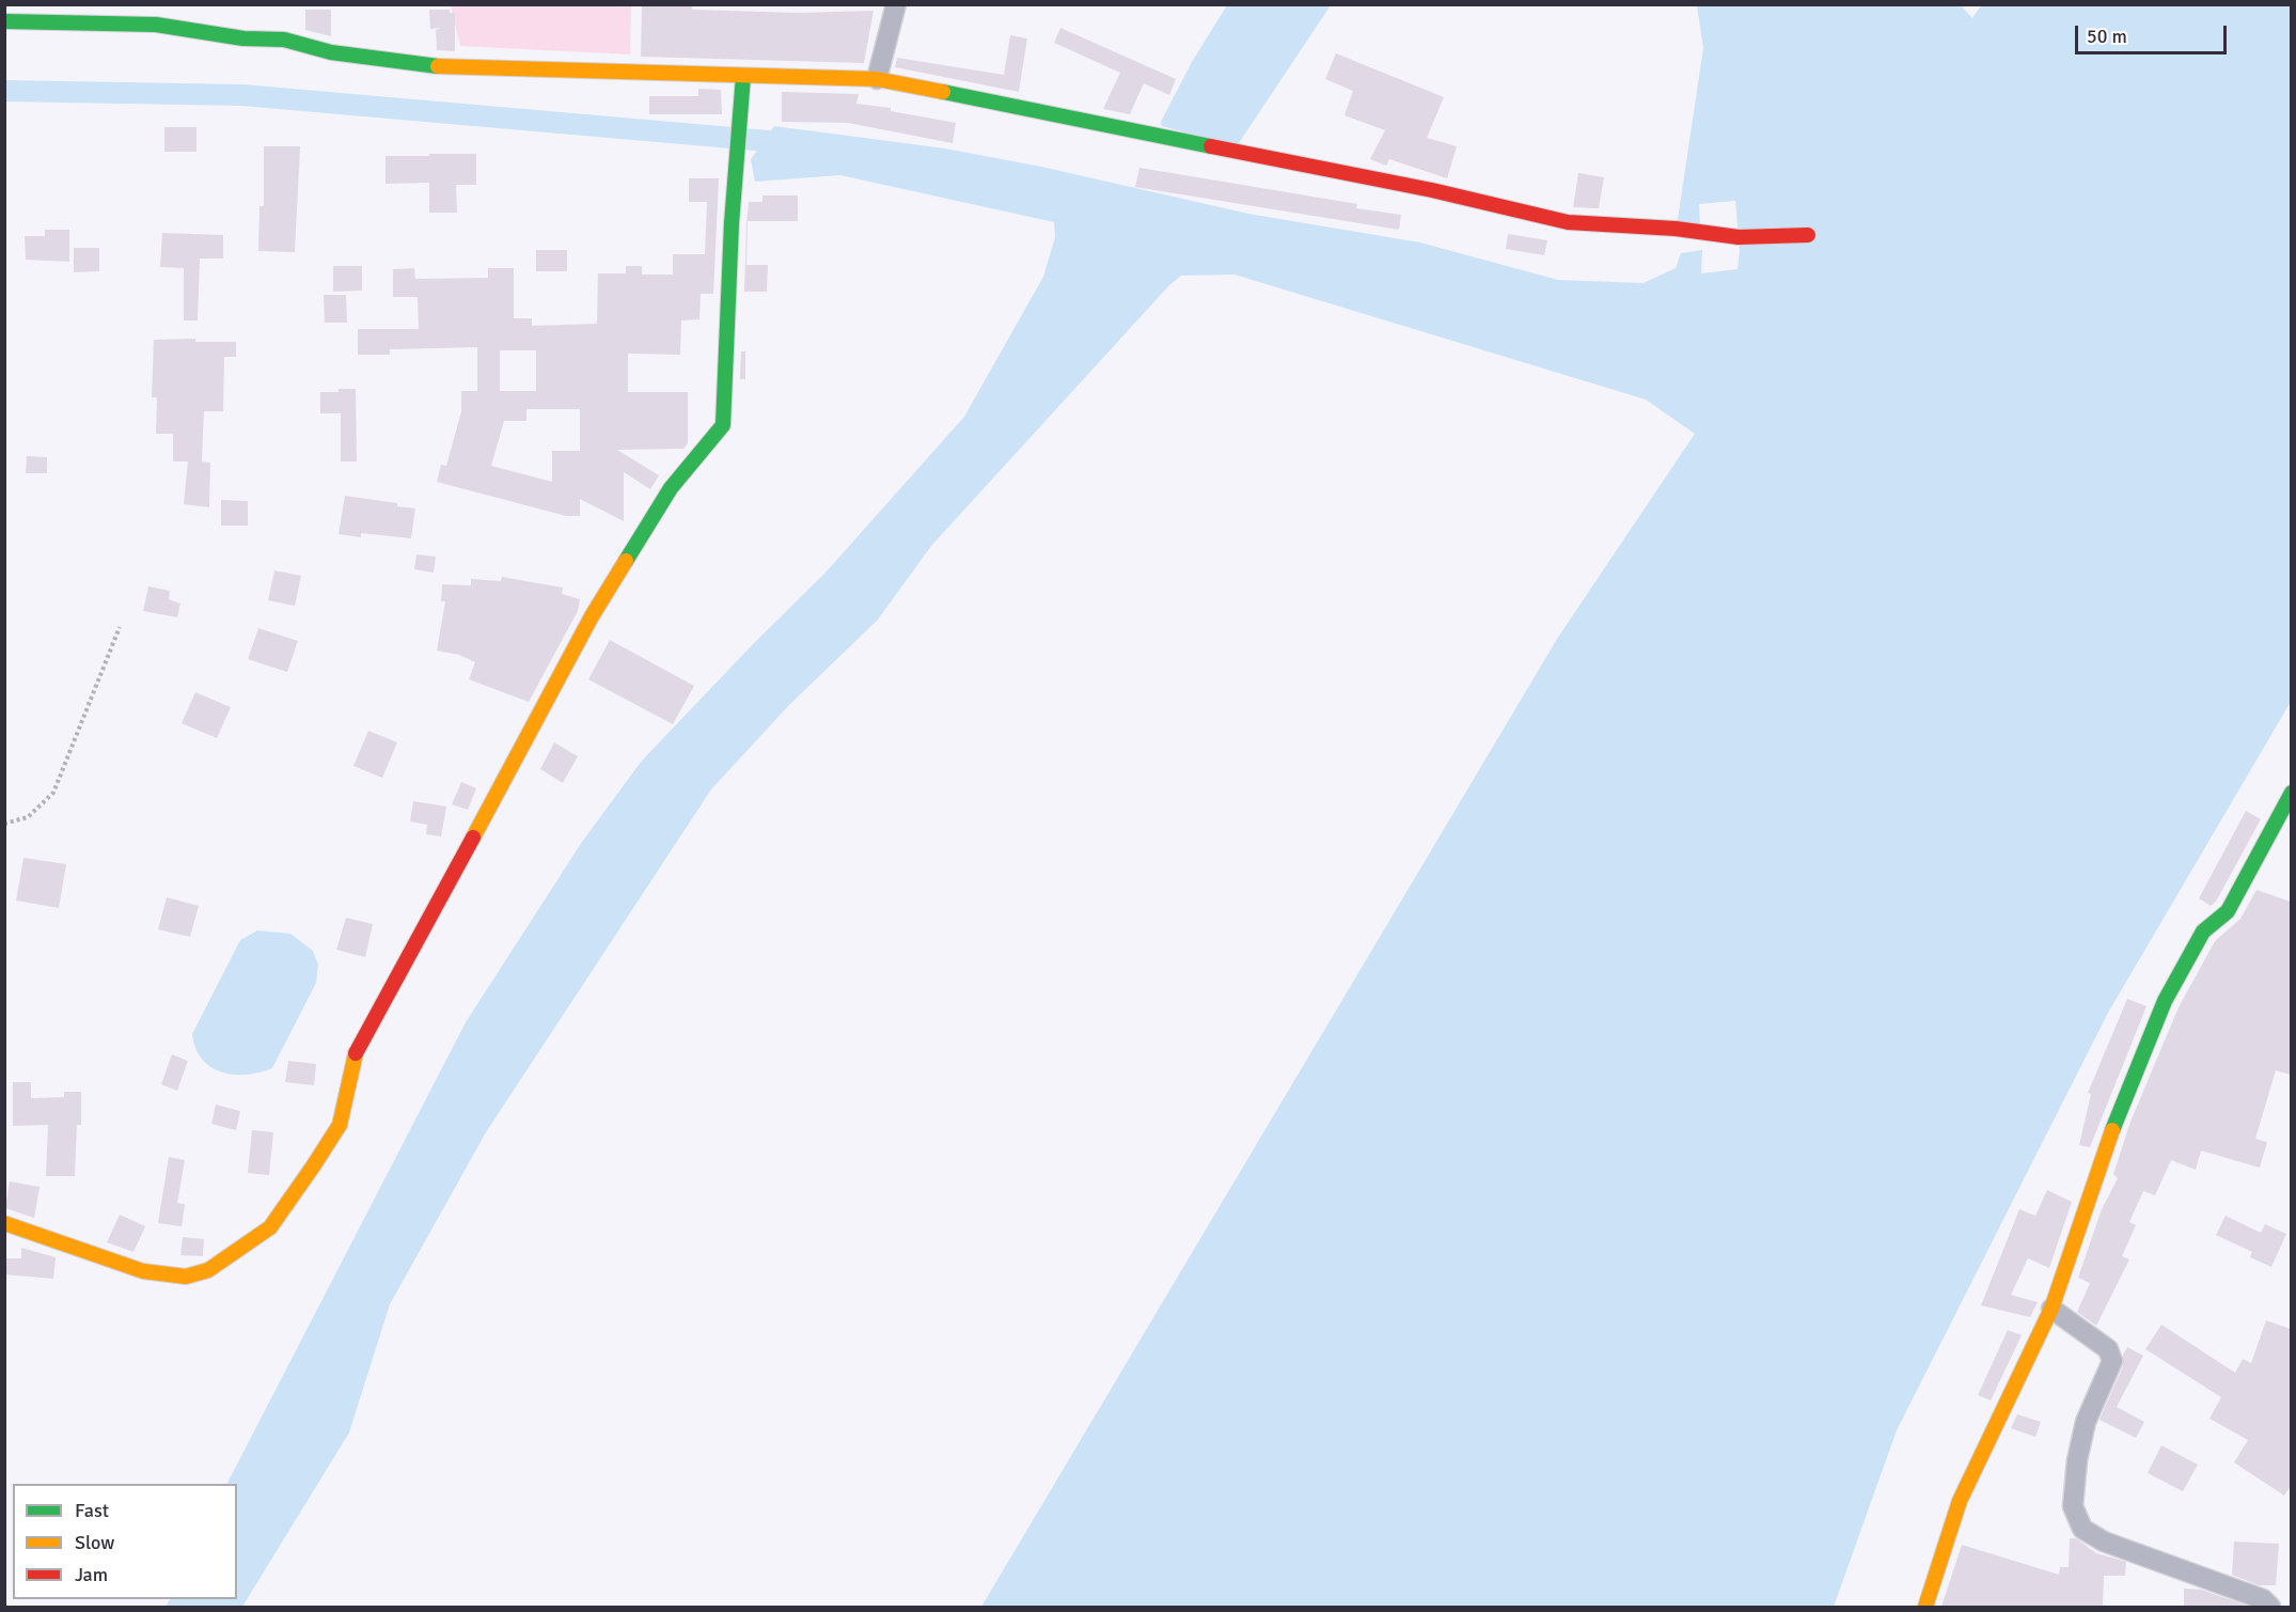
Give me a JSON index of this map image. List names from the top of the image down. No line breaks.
{"legend":["Fast","Slow","Jam"],"scale_bar":"50 m"}
